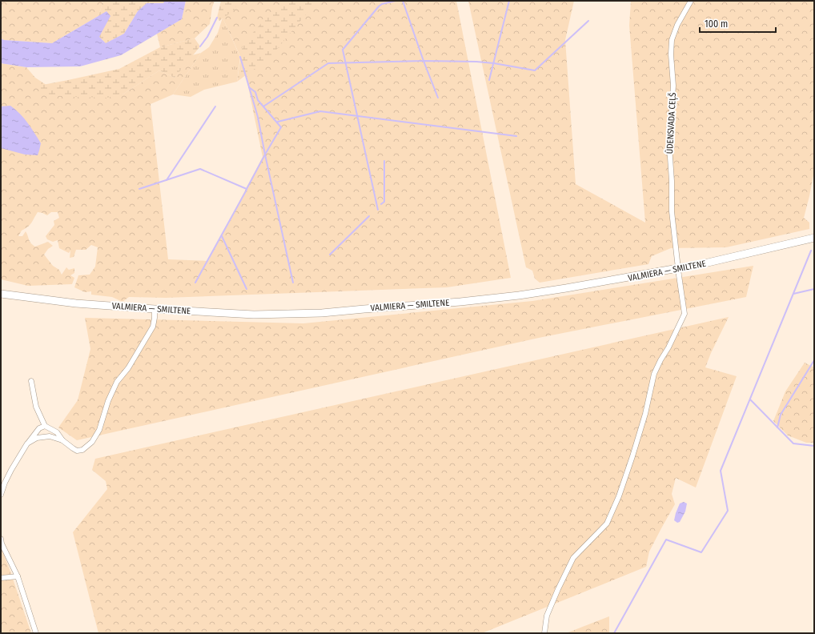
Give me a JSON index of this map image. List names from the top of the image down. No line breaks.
{"streets":{"main road":["VALMIERA — SMILTENE"],"street":["ŪDENSVADA CEĻŠ"]},"crossings":[["ŪDENSVADA CEĻŠ","VALMIERA — SMILTENE"]],"scale_bar":"100 m"}
